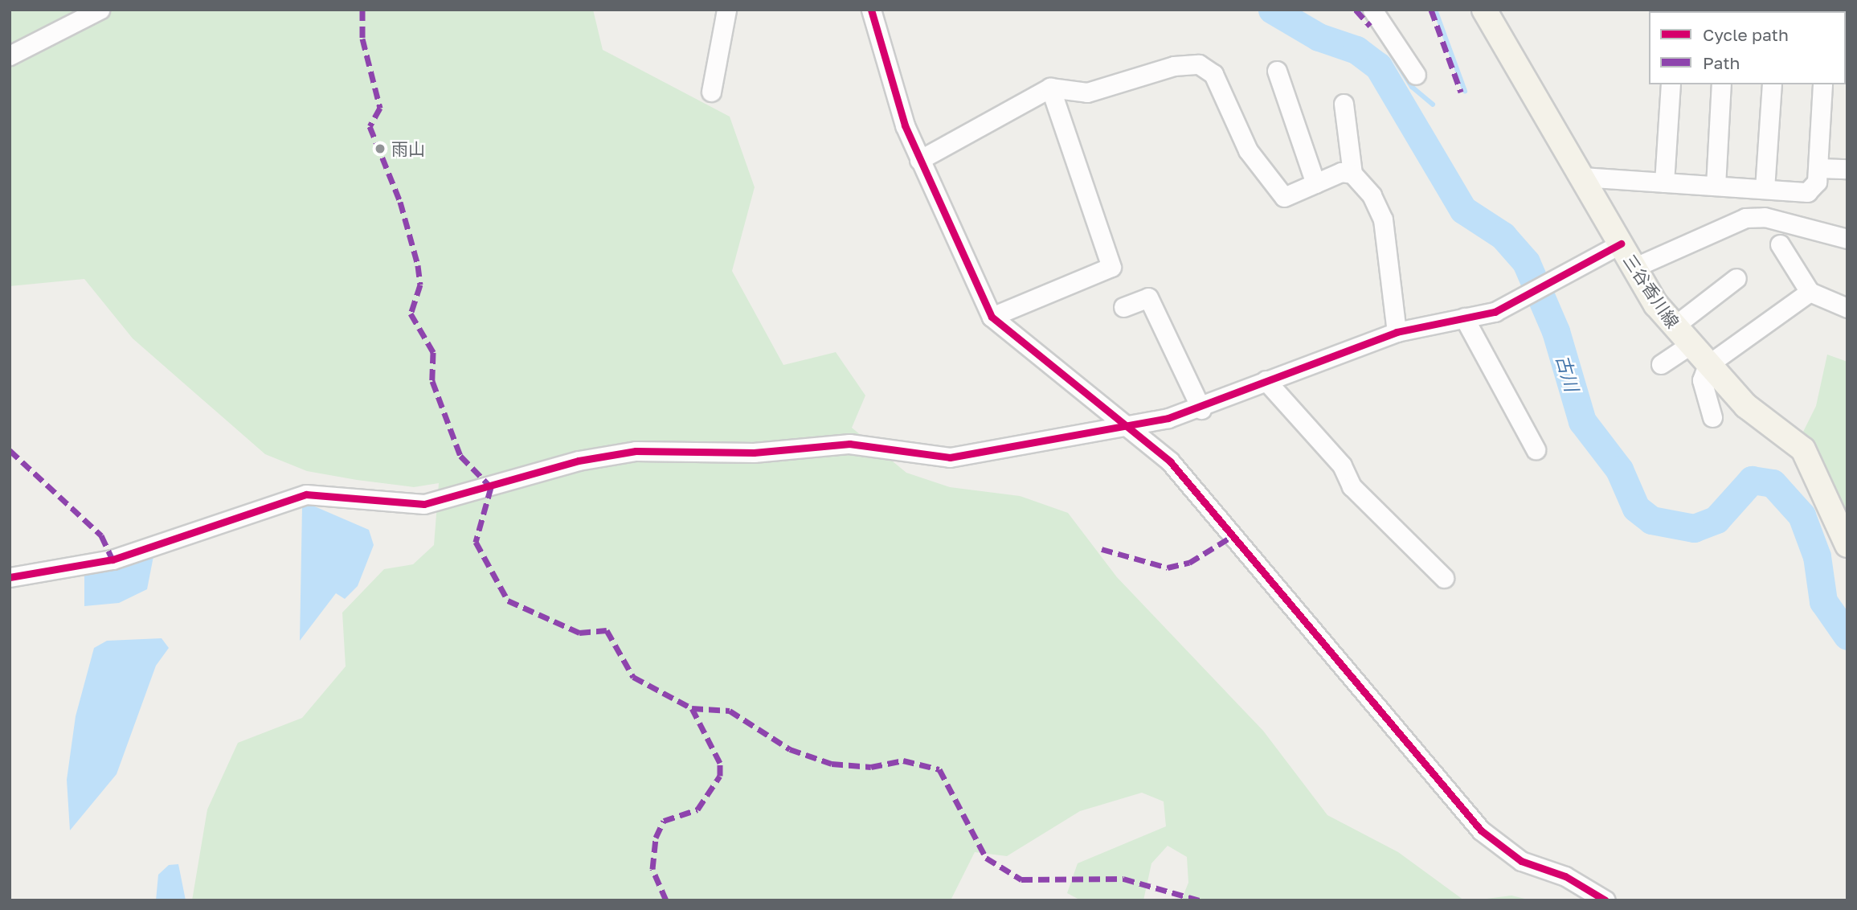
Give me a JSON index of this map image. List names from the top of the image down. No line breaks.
{"streets":{"main road":["三谷香川線"]},"water":["古川"],"places":["雨山"],"legend":["Cycle path","Path"]}
